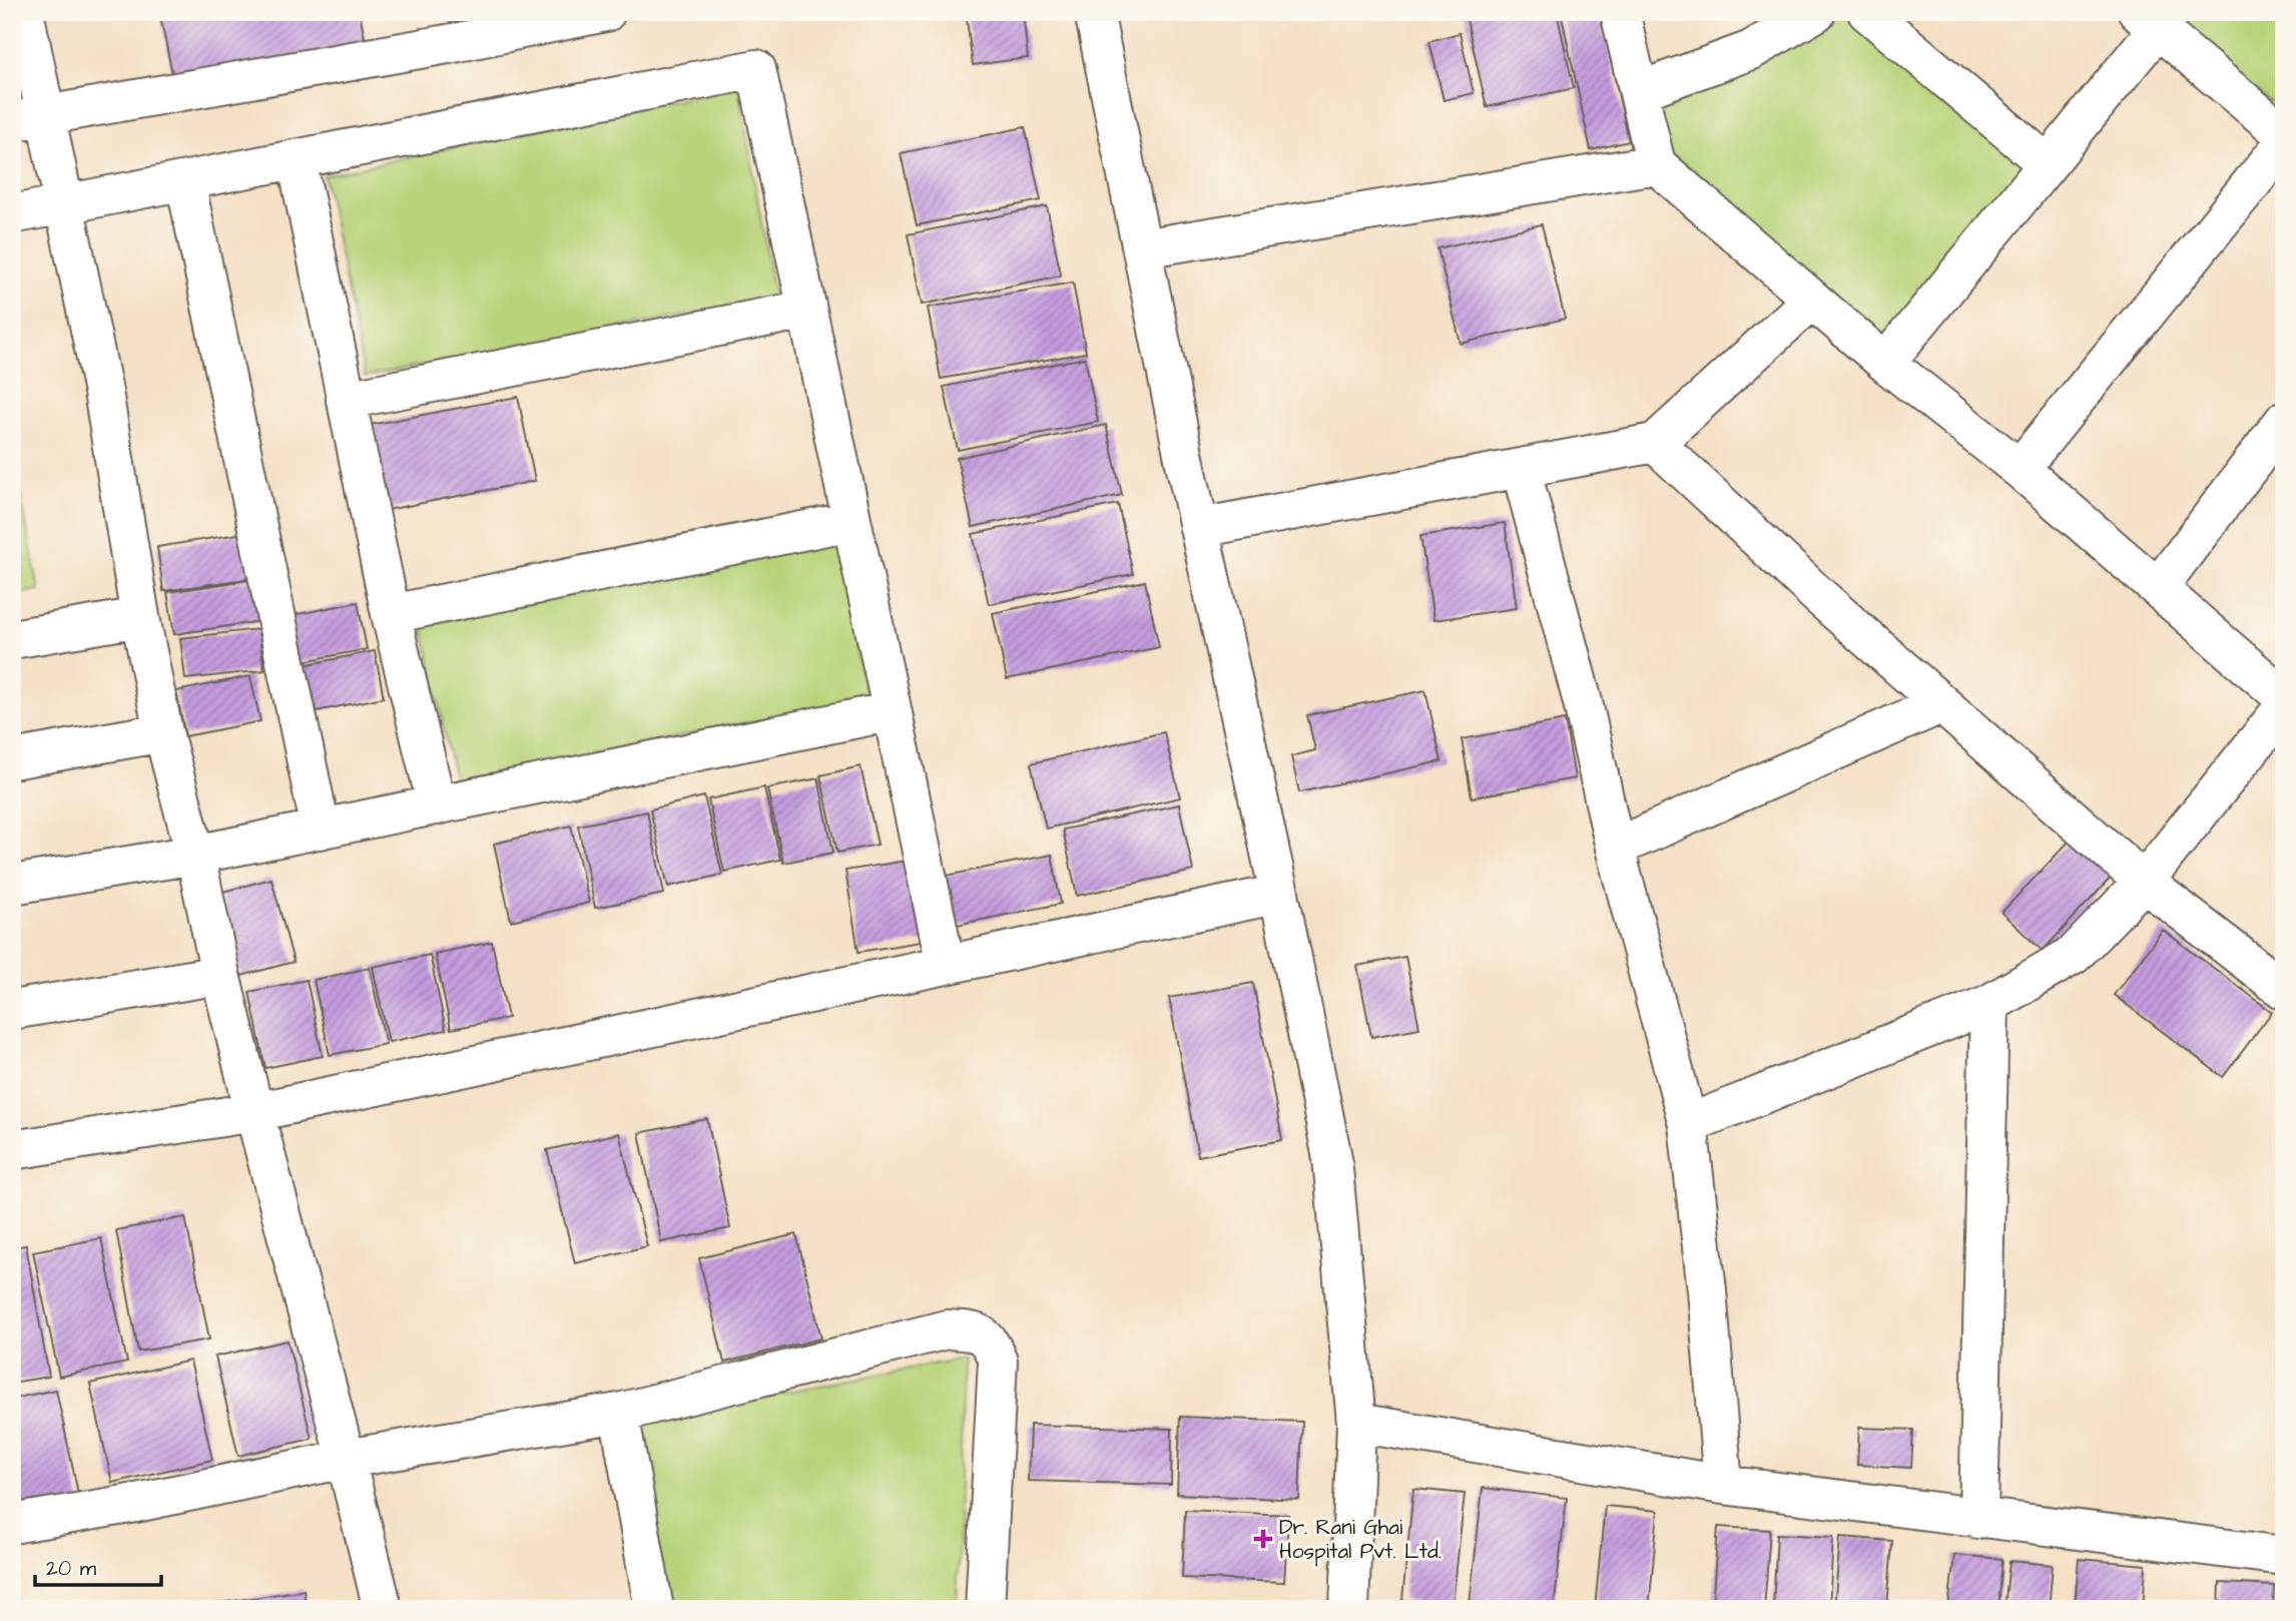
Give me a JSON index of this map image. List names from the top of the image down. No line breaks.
{"places":{"health":["Dr. Rani Ghai Hospital Pvt. Ltd."]},"scale_bar":"20 m"}
